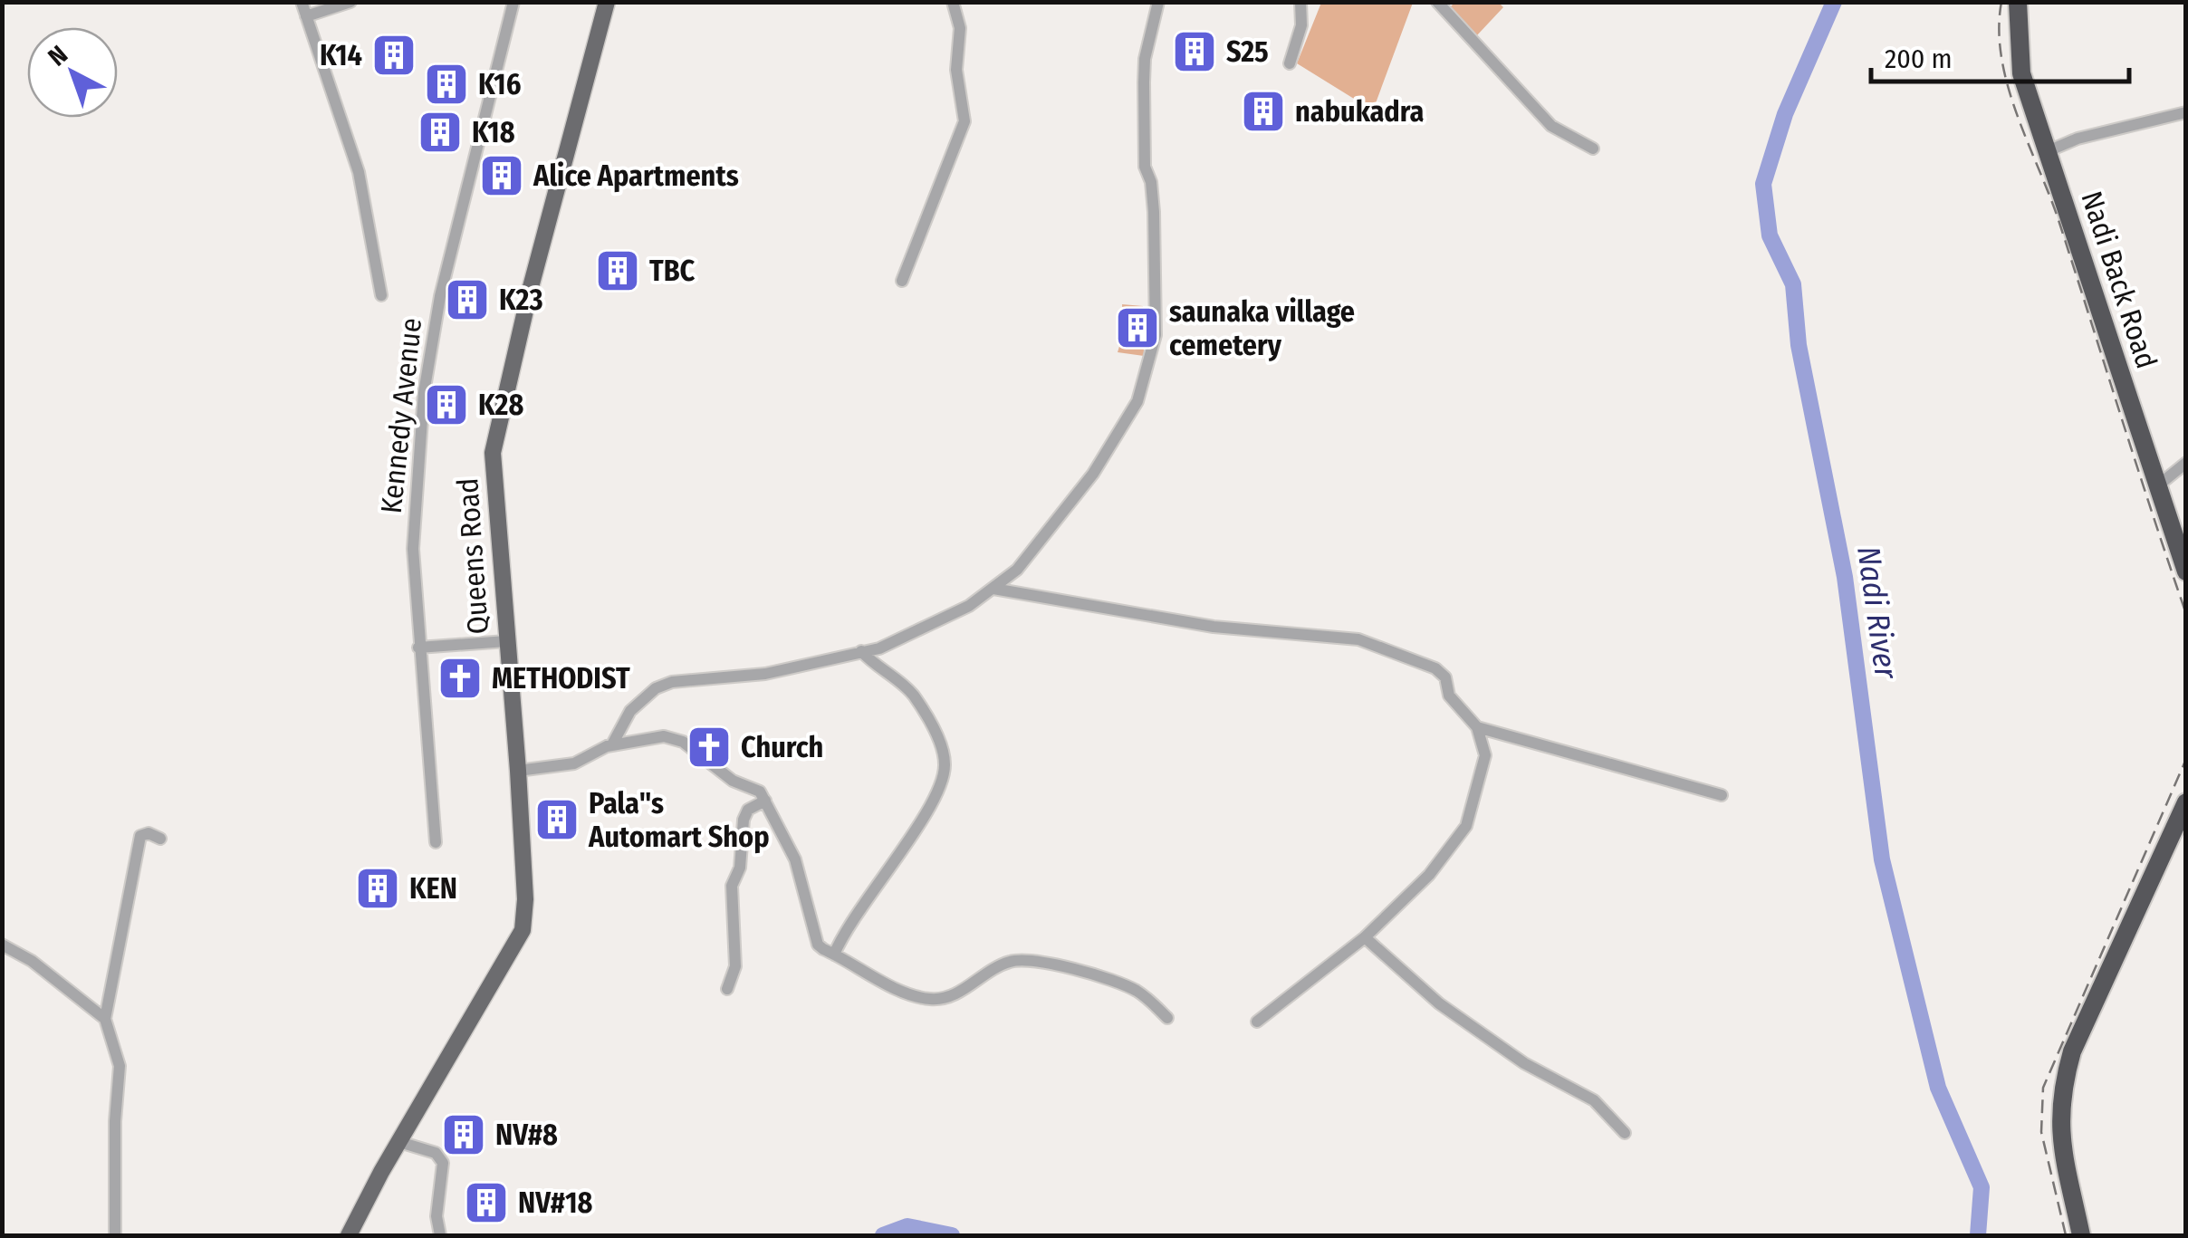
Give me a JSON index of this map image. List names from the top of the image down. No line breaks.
{"streets":{"highway":["Nadi Back Road"],"main road":["Queens Road"],"street":["Kennedy Avenue"]},"water":["Nadi River"],"places":{"building":["S25","K14","K16","nabukadra","K18","Alice Apartments","TBC","K23","saunaka village cemetery","K28","Pala\"s Automart Shop","KEN","NV#8","NV#18"],"church":["METHODIST","Church"]},"scale_bar":"200 m","north":"top left"}
